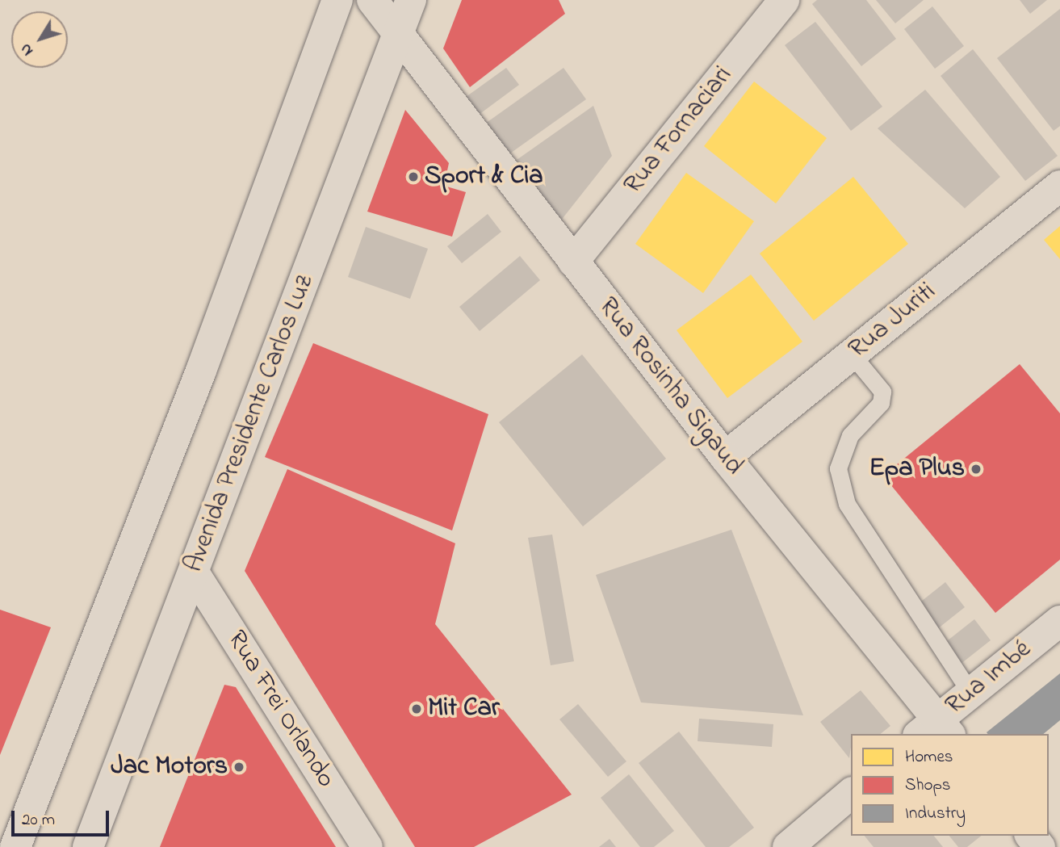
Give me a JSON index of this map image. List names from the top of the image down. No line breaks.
{"streets":{"street":["Rua Fornaciari","Rua Juriti","Rua Rosinha Sigaud","Avenida Presidente Carlos Luz","Rua Imbé","Rua Frei Orlando"]},"crossings":[["Rua Fornaciari","Rua Rosinha Sigaud"],["Rua Juriti","Rua Rosinha Sigaud"],["Rua Rosinha Sigaud","Avenida Presidente Carlos Luz"],["Rua Rosinha Sigaud","Rua Imbé"],["Avenida Presidente Carlos Luz","Rua Frei Orlando"]],"places":["Sport & Cia","Epa Plus","Mit Car","Jac Motors"],"legend":["Homes","Shops","Industry"],"scale_bar":"20 m","north":"bottom left"}
